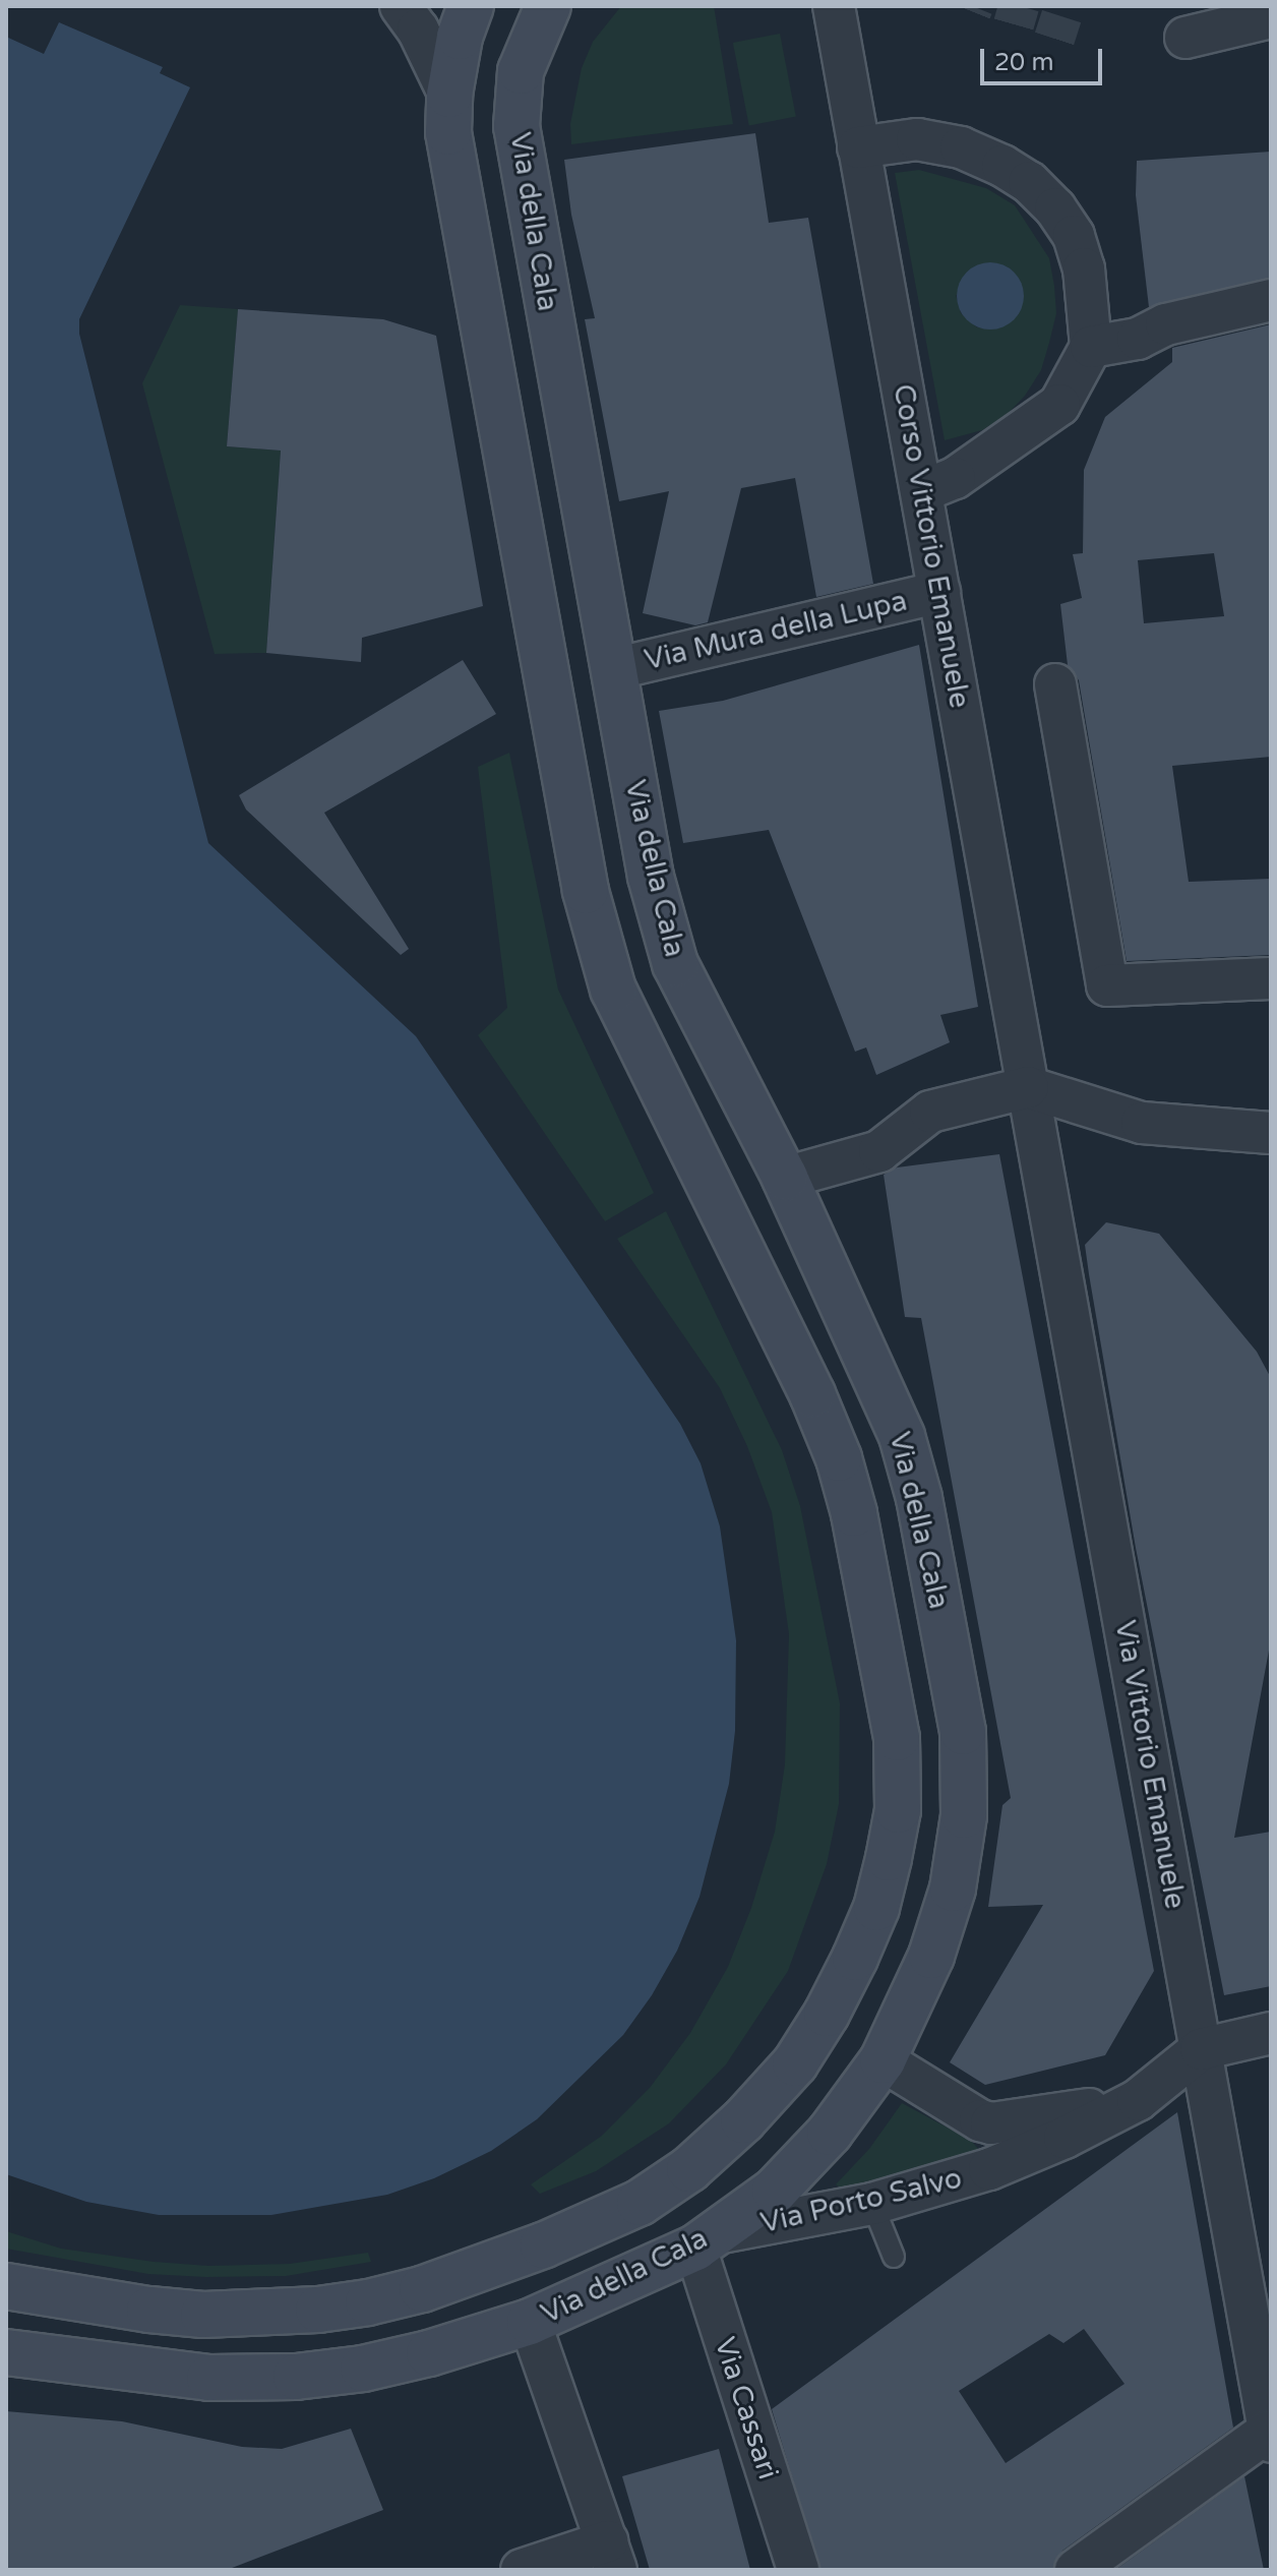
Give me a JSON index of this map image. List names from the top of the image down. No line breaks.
{"streets":{"main road":["Via della Cala"],"street":["Corso Vittorio Emanuele","Via Mura della Lupa","Via Vittorio Emanuele","Via Porto Salvo","Via Cassari"]},"crossings":[["Via della Cala","Via Mura della Lupa"],["Via della Cala","Via Porto Salvo"],["Via della Cala","Via Cassari"],["Corso Vittorio Emanuele","Via Mura della Lupa"],["Corso Vittorio Emanuele","Via Vittorio Emanuele"],["Via Vittorio Emanuele","Via Porto Salvo"],["Via Porto Salvo","Via Cassari"]],"scale_bar":"20 m"}
